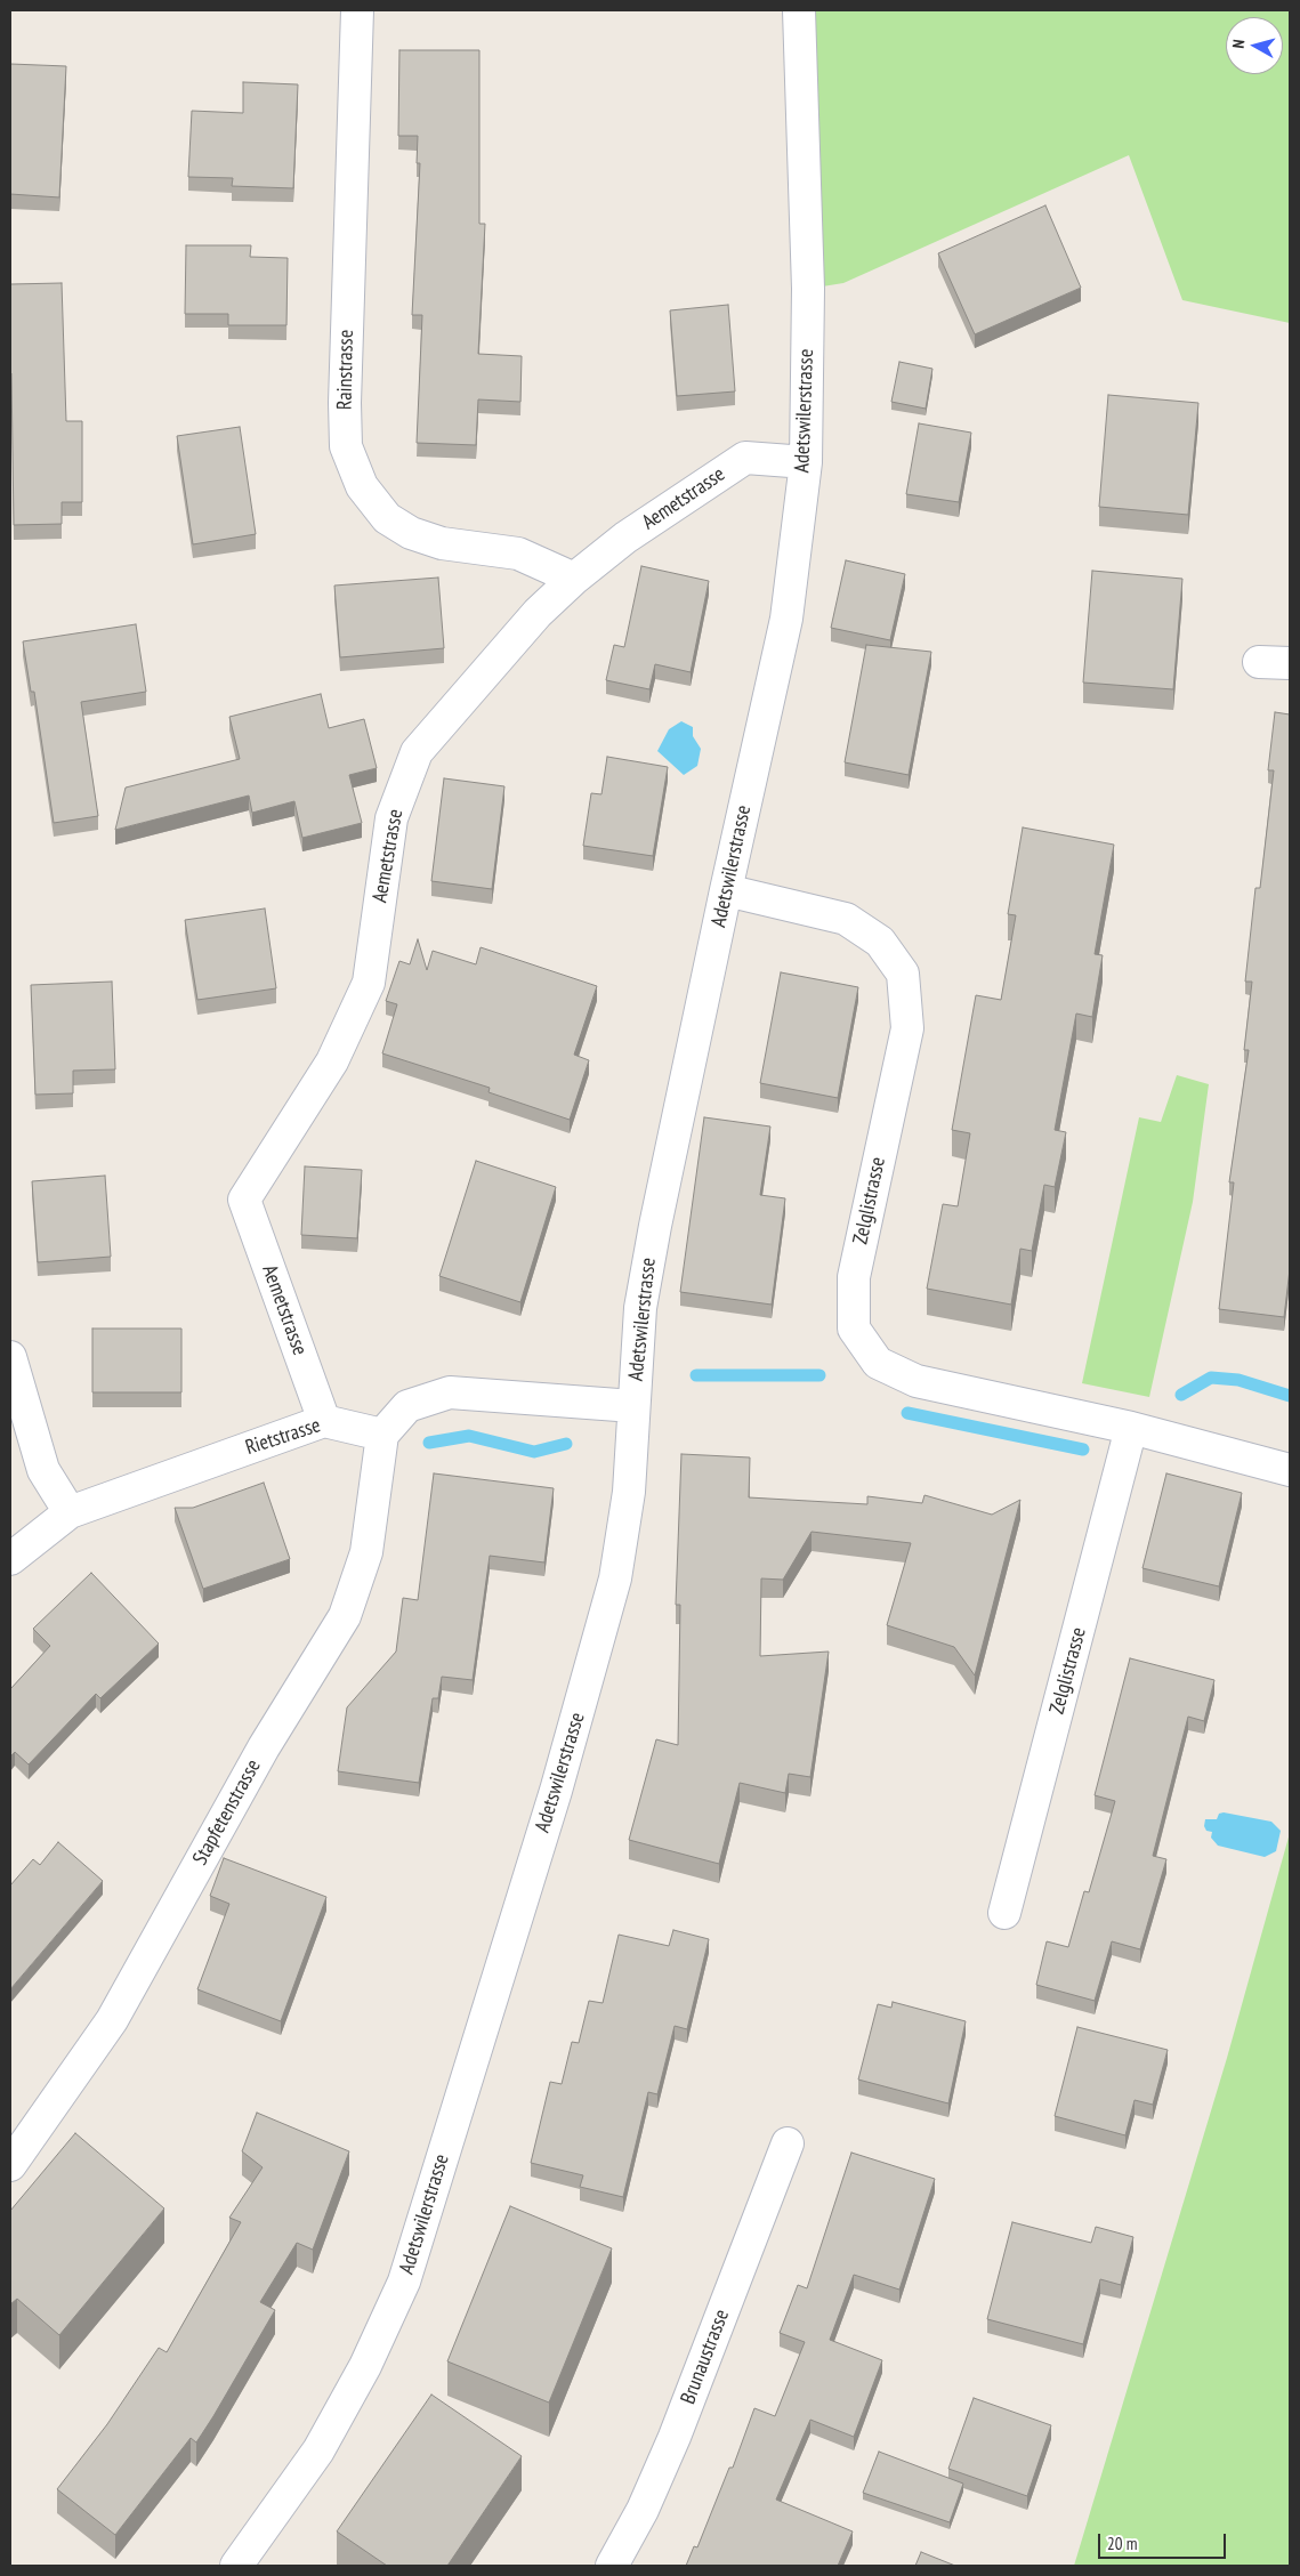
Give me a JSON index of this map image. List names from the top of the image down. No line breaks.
{"streets":{"street":["Rainstrasse","Adetswilerstrasse","Aemetstrasse","Zelglistrasse","Rietstrasse","Stapfetenstrasse","Brunaustrasse"]},"crossings":[["Rainstrasse","Aemetstrasse"],["Adetswilerstrasse","Aemetstrasse"],["Adetswilerstrasse","Zelglistrasse"],["Aemetstrasse","Rietstrasse"],["Rietstrasse","Stapfetenstrasse"]],"scale_bar":"20 m","north":"left"}
